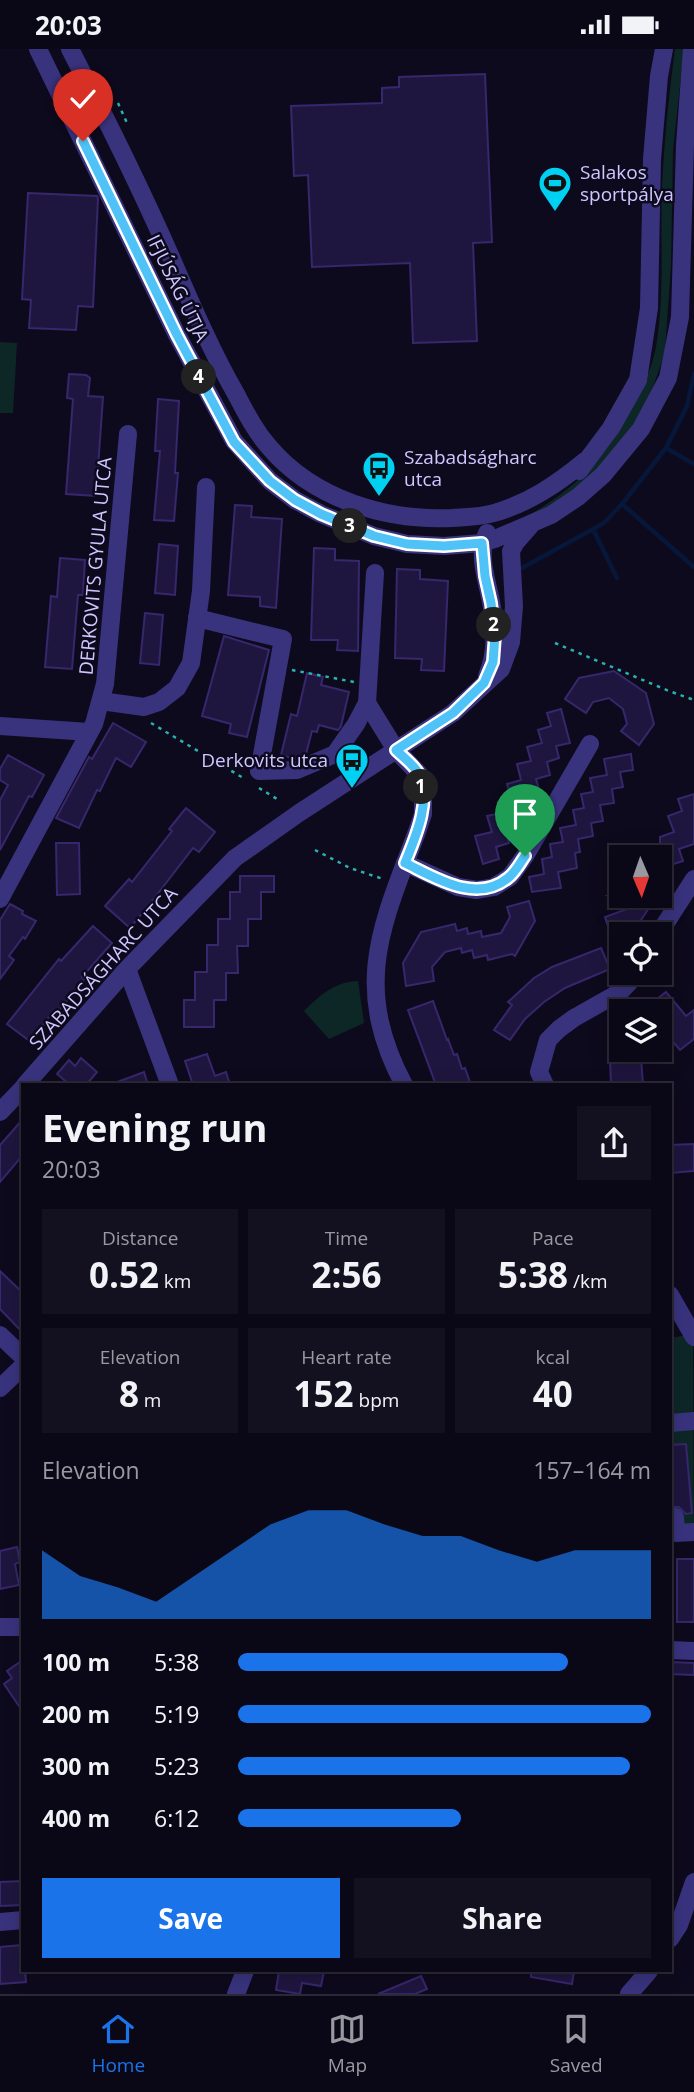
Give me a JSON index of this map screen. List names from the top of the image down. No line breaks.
{"streets":{"street":["IFJÚSÁG ÚTJA","DERKOVITS GYULA UTCA","SZABADSÁGHARC UTCA"]},"crossings":[["IFJÚSÁG ÚTJA","SZABADSÁGHARC UTCA"]],"places":{"sports":["Salakos sportpálya"],"bus stop":["Szabadságharc utca","Derkovits utca"]},"north":"bottom","page":{"status":"20:03","pins":["4","3","2","1"],"heading":["Evening run","20:03"],"stats":[["Distance","0.52 km"],["Time","2:56"],["Pace","5:38 /km"],["Elevation","8 m"],["Heart rate","152 bpm"],["kcal","40"]],"chart":["Elevation","157–164 m"],"list":[{"name":"100 m","note":"5:38"},{"name":"200 m","note":"5:19"},{"name":"300 m","note":"5:23"},{"name":"400 m","note":"6:12"}],"buttons":["Save","Share"],"tabs":["Home","Map","Saved"]}}
